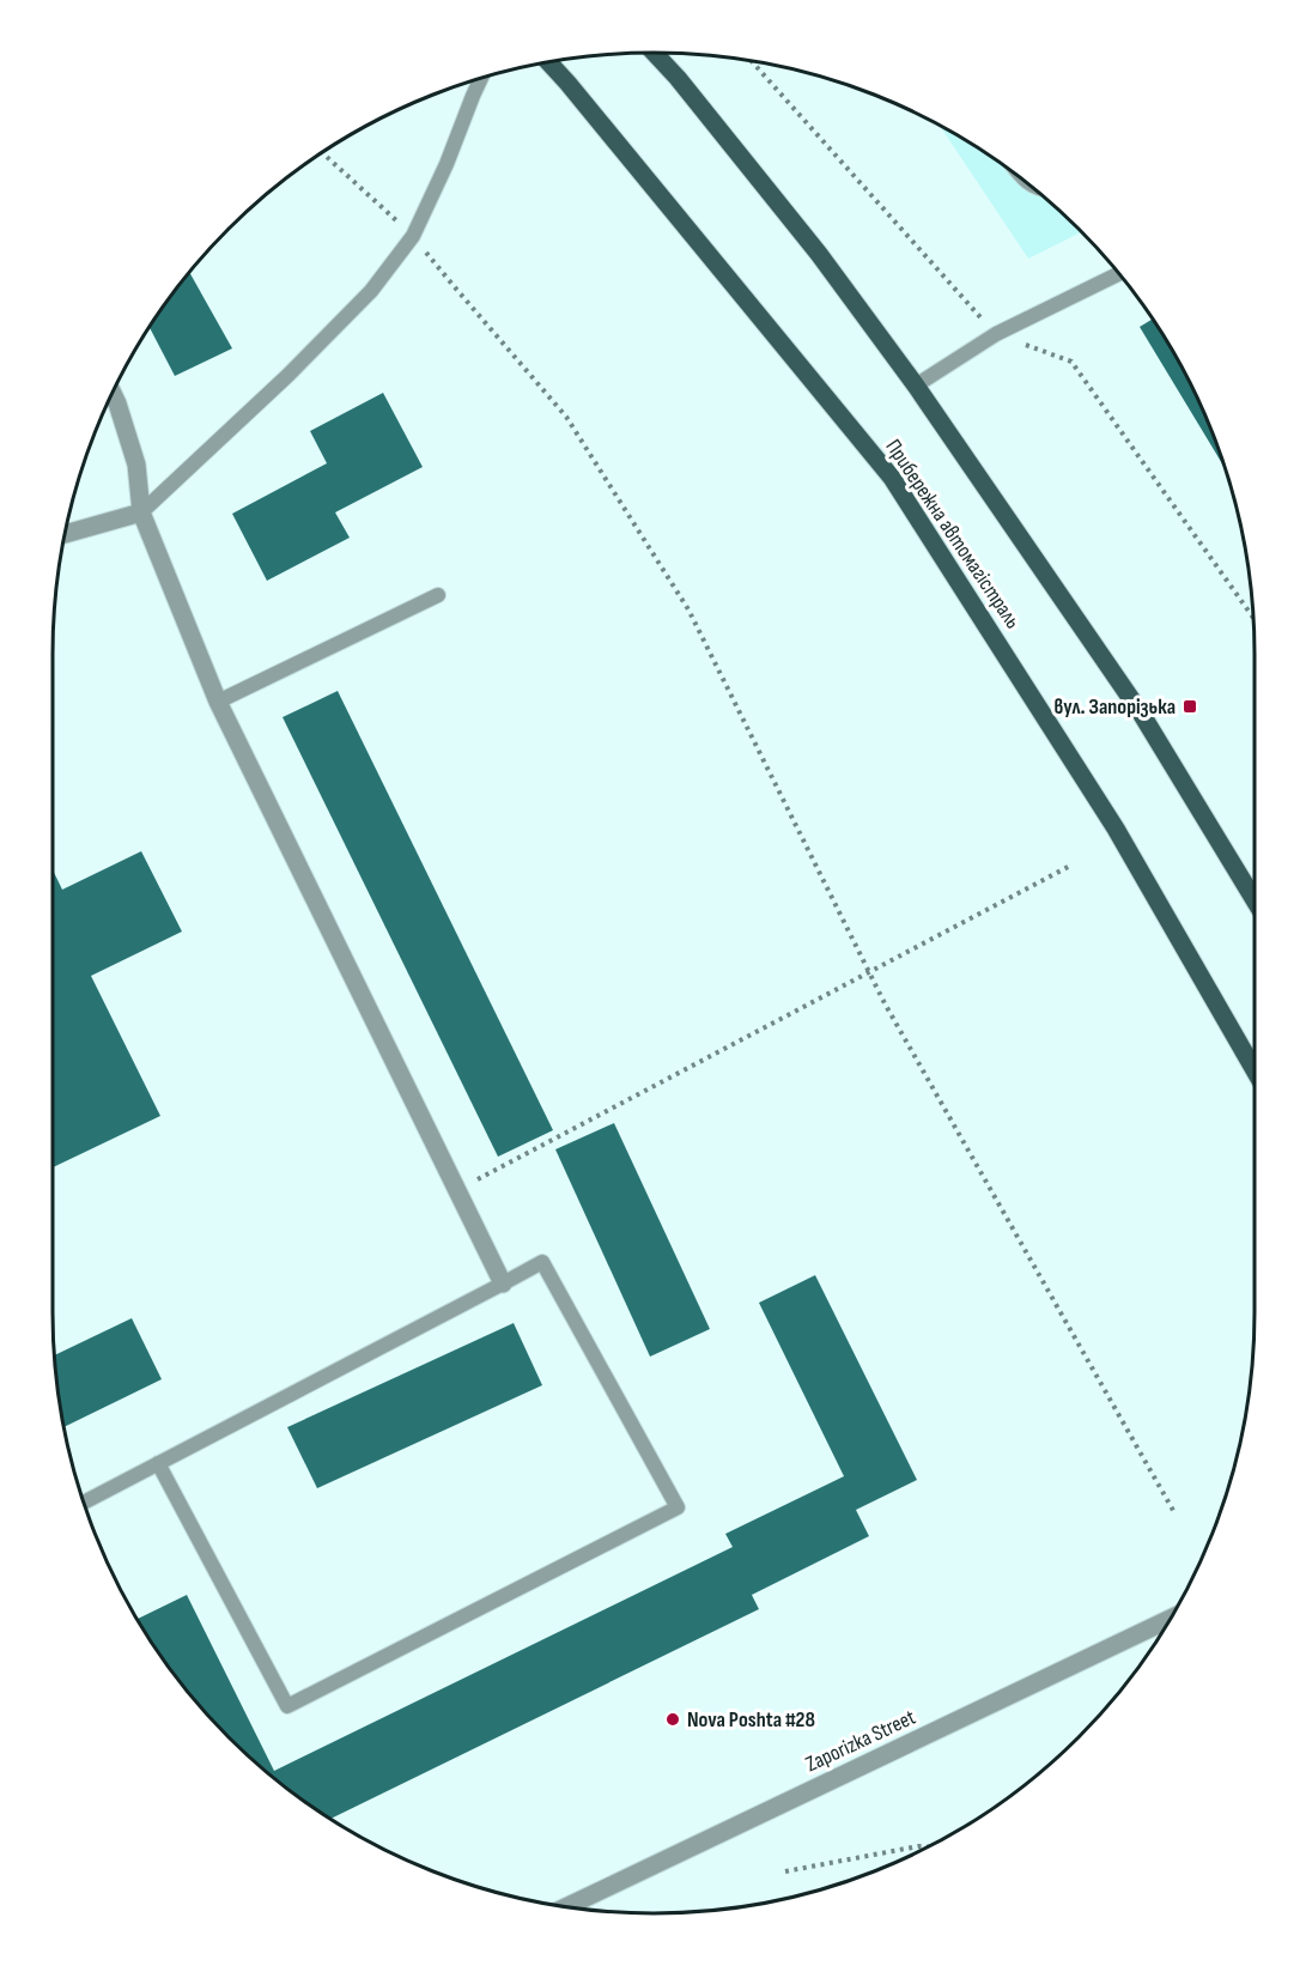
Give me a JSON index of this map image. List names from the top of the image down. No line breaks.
{"streets":{"main road":["Прибережна автомагістраль"],"street":["Zaporizka Street"]},"places":{"transit":["вул. Запорізька"],"other":["Nova Poshta #28"]}}
